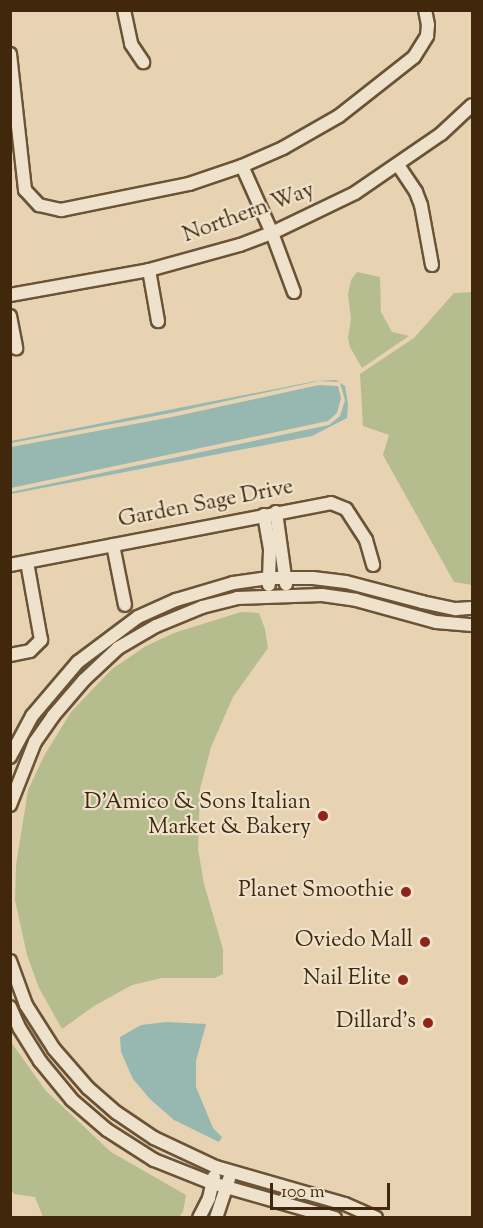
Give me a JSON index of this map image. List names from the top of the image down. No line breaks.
{"streets":{"street":["Northern Way","Garden Sage Drive"]},"places":["D’Amico & Sons Italian Market & Bakery","Planet Smoothie","Oviedo Mall","Nail Elite","Dillard's"],"scale_bar":"100 m"}
